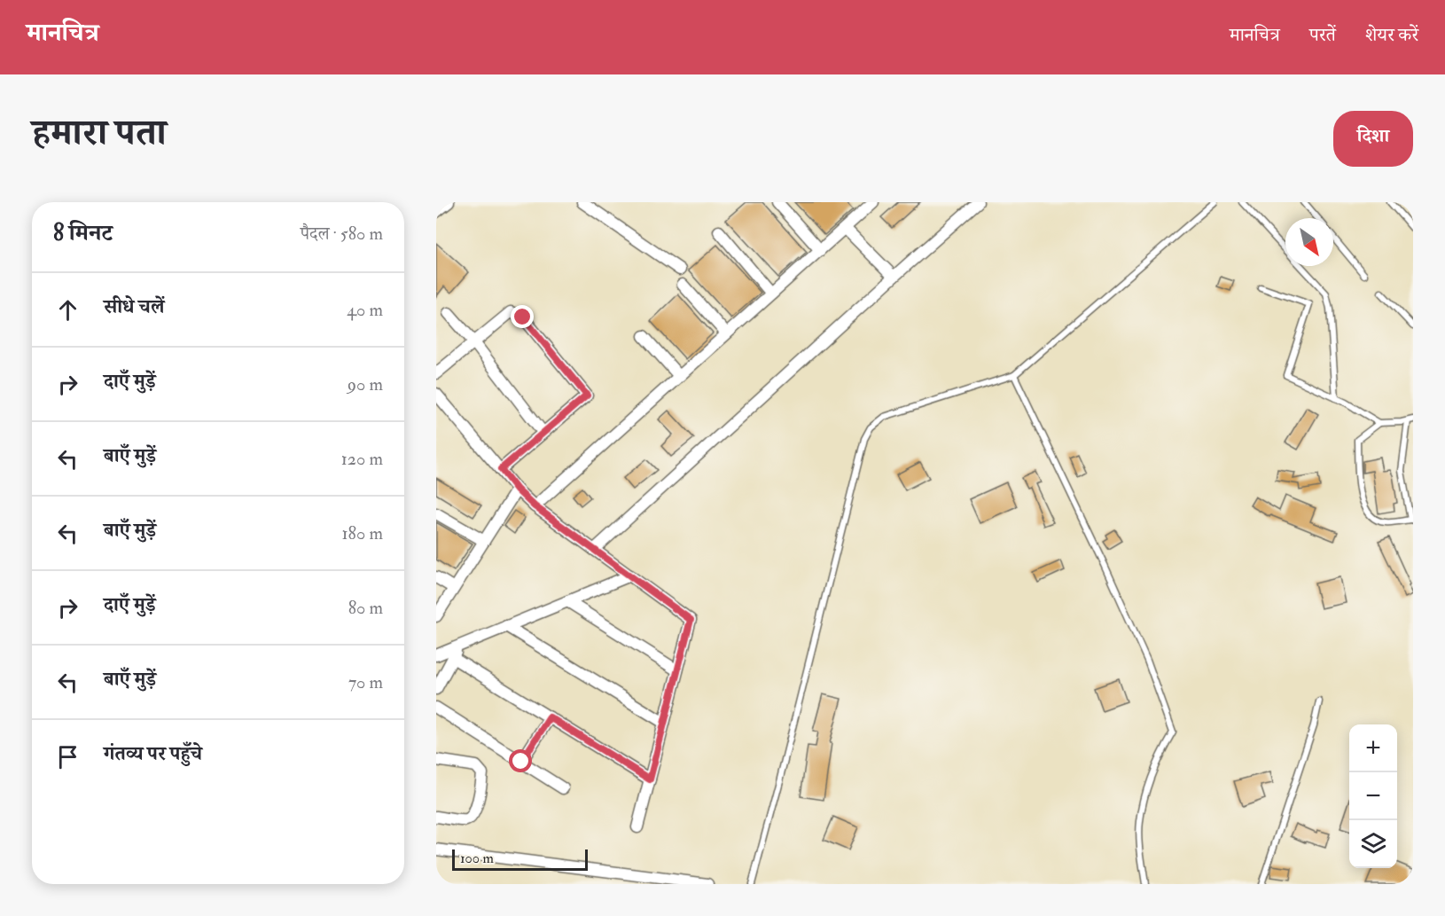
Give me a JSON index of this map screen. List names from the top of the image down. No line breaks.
{"scale_bar":"100 m","north":"bottom right","page":{"header":"मानचित्र","nav":["मानचित्र","परतें","शेयर करें"],"title":"हमारा पता","buttons":"दिशा","heading":["8 मिनट","पैदल · 580 m"],"list":[["सीधे चलें","40 m"],["दाएँ मुड़ें","90 m"],["बाएँ मुड़ें","120 m"],["बाएँ मुड़ें","180 m"],["दाएँ मुड़ें","80 m"],["बाएँ मुड़ें","70 m"],"गंतव्य पर पहुँचे"],"map_buttons":["+","−"],"scale":"100 m"}}
